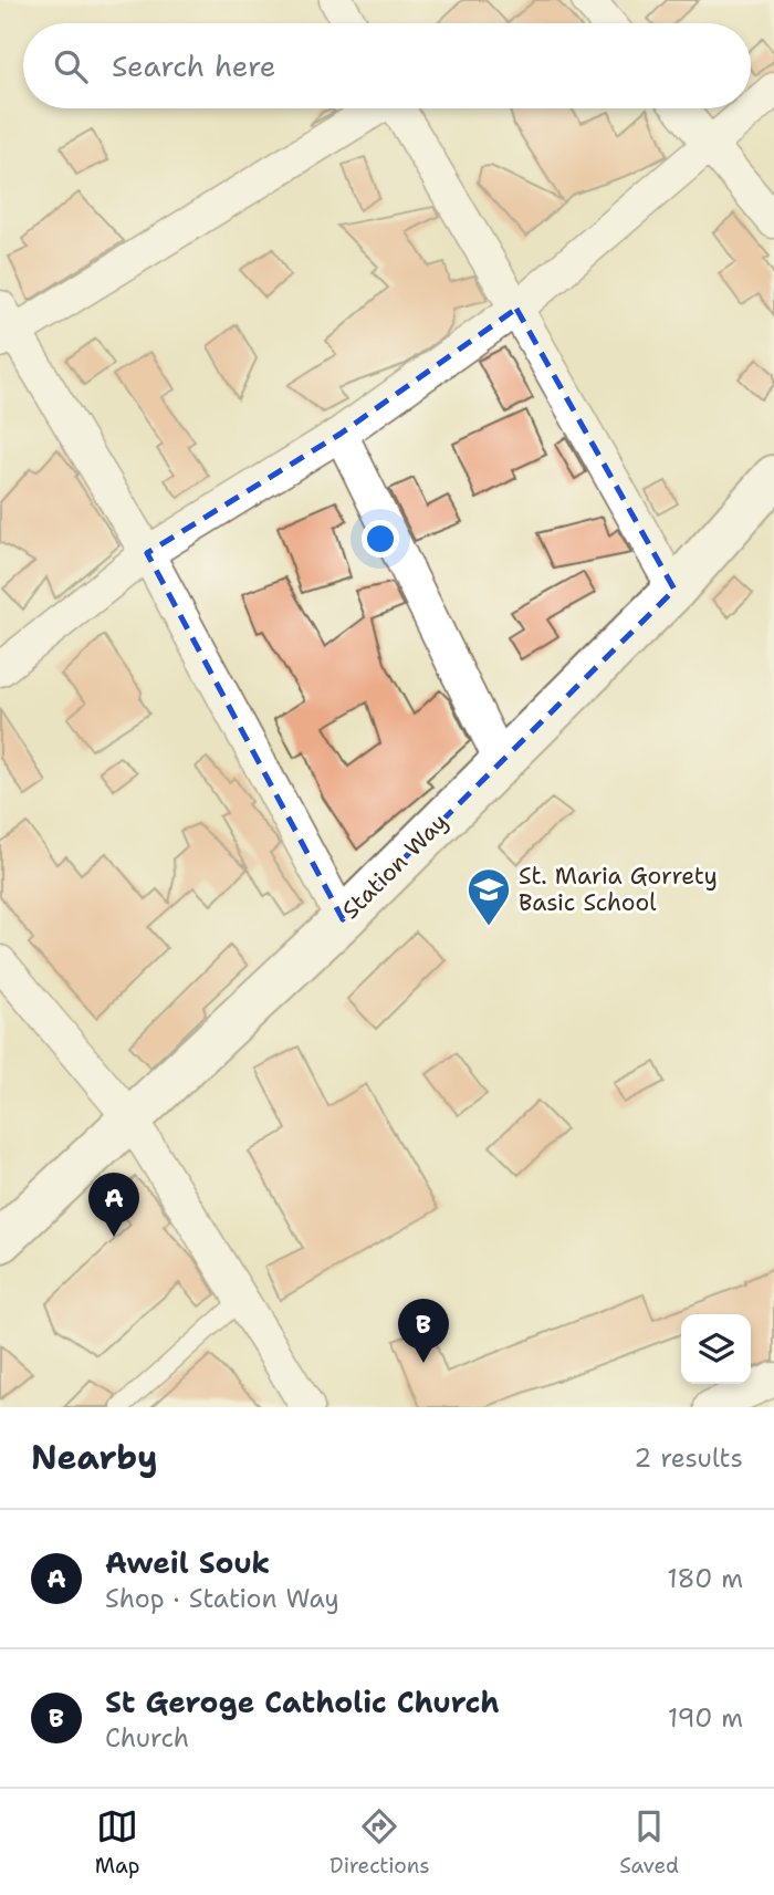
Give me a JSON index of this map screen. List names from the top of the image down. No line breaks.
{"streets":{"main road":["Station Way"]},"places":{"school or university":["St. Maria Gorrety Basic School"]},"page":{"search":"Search here","pins":["A","B"],"heading":["Nearby","2 results"],"list":[{"mark":"A","name":"Aweil Souk","note":"Shop · Station Way","value":"180 m"},{"mark":"B","name":"St Geroge Catholic Church","note":"Church","value":"190 m"}],"nav":["Map","Directions","Saved"]}}
